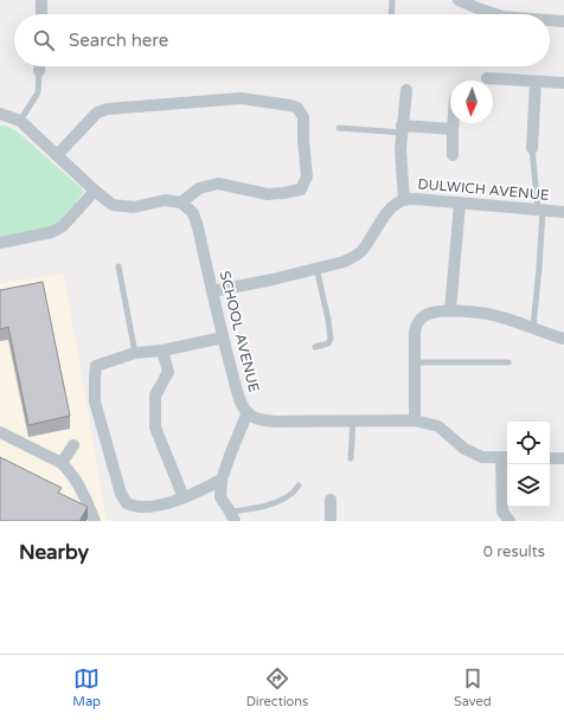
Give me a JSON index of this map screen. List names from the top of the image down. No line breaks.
{"streets":{"street":["DULWICH AVENUE","SCHOOL AVENUE"]},"crossings":[["DULWICH AVENUE","SCHOOL AVENUE"]],"north":"bottom","page":{"search":"Search here","heading":["Nearby","0 results"],"nav":["Map","Directions","Saved"]}}
